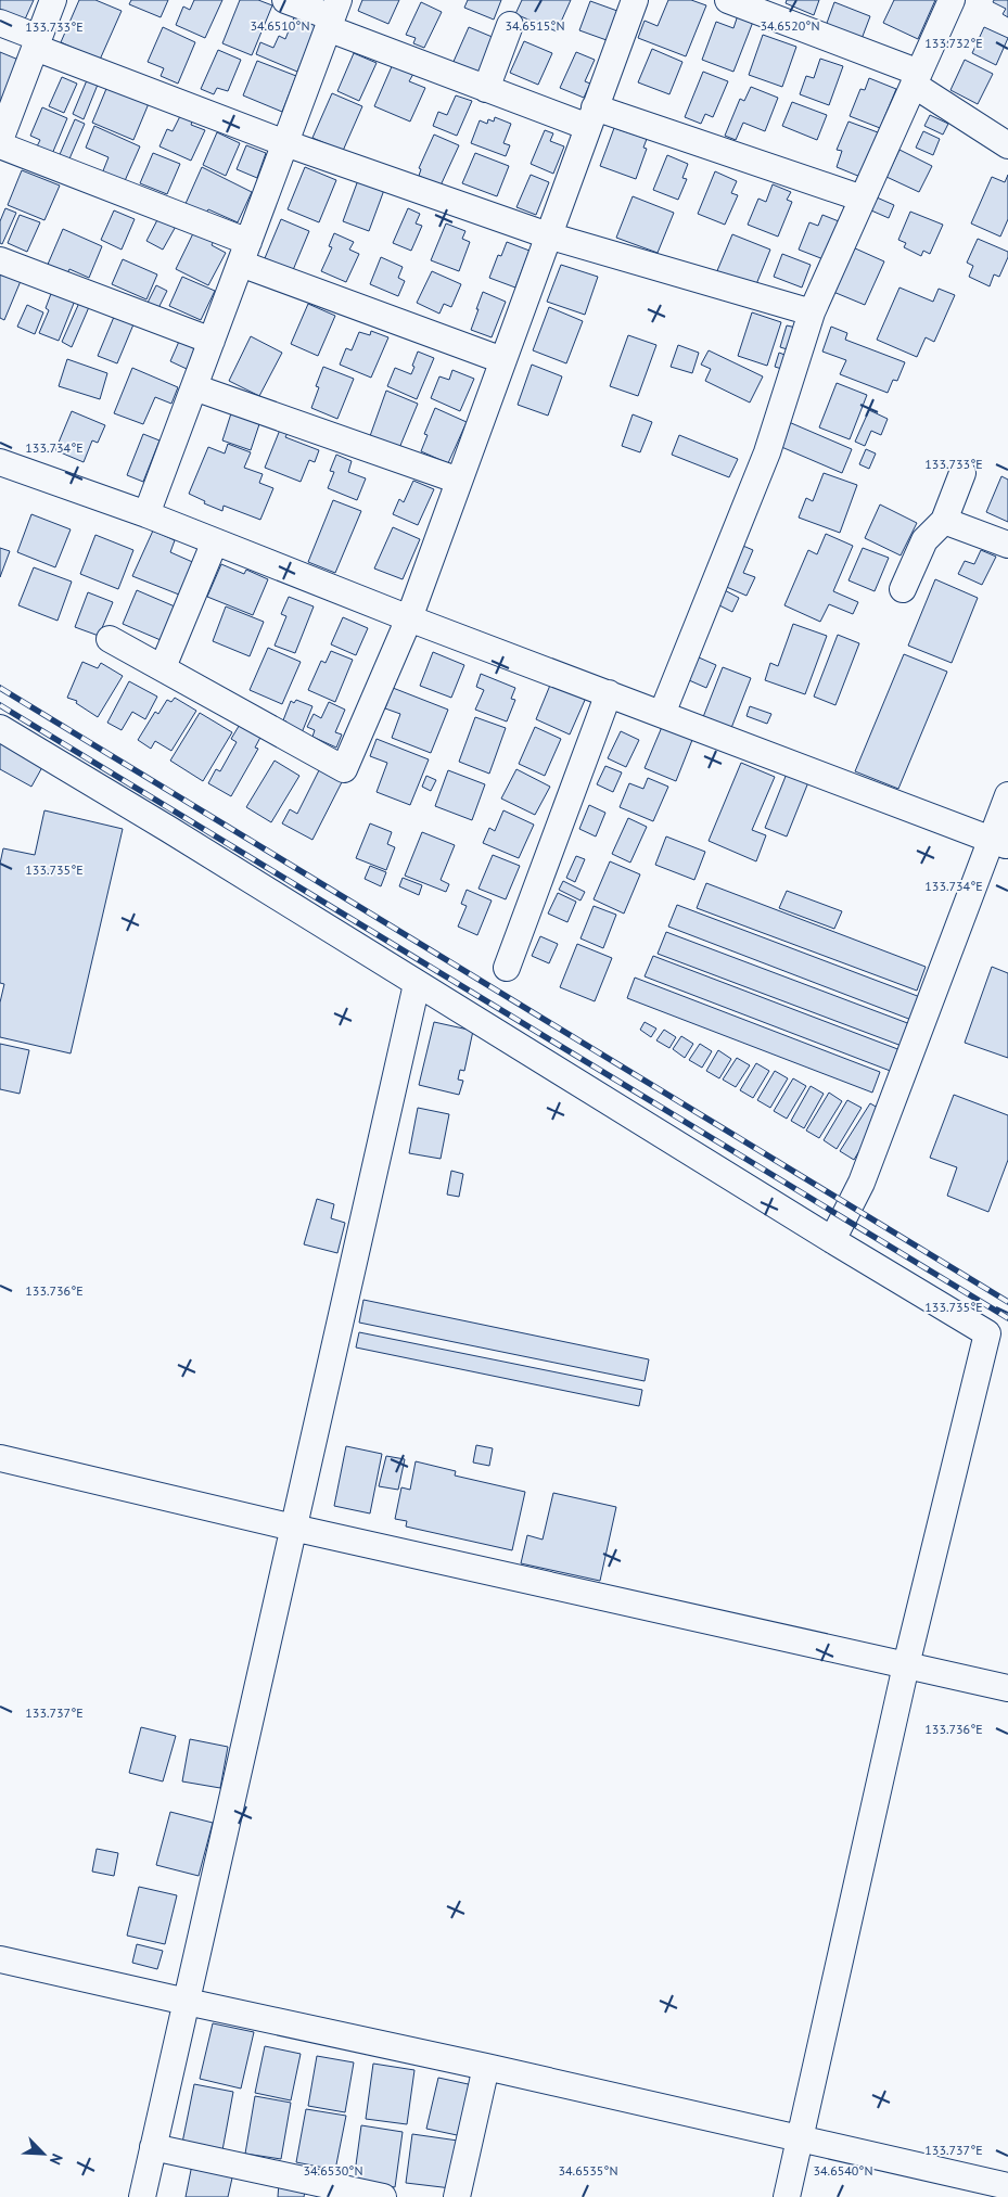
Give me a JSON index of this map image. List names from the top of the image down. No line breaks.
{"north":"bottom right","coordinates":["34.6510°N","34.6515°N","34.6520°N","133.733°E","133.732°E","133.734°E","133.735°E","133.736°E","133.737°E","34.6530°N","34.6535°N","34.6540°N"]}
